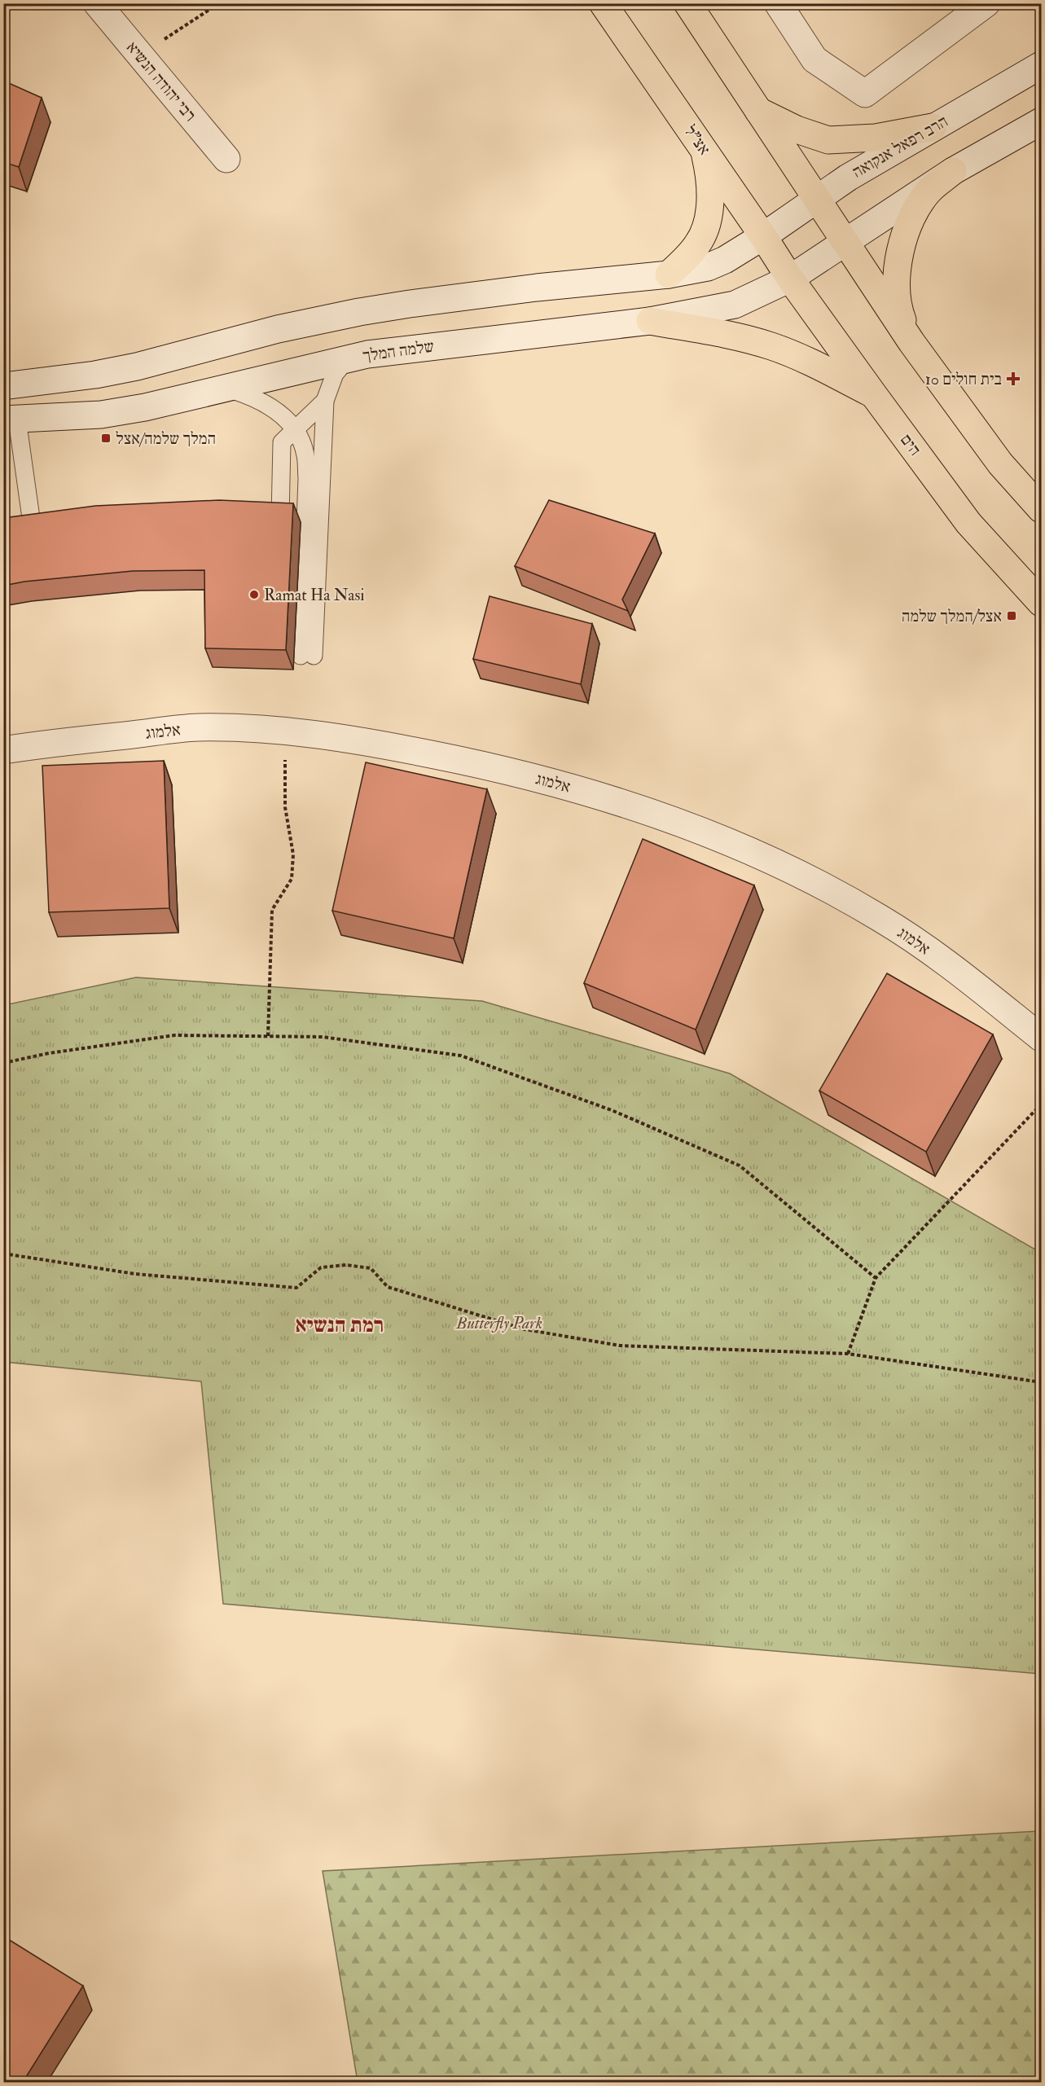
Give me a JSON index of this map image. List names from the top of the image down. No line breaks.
{"streets":{"main road":["אצ\"ל","הים"],"street":["רבי יהודה הנשיא","הרב רפאל אנקואה","שלמה המלך","אלמוג"]},"crossings":[["אצ\"ל","הרב רפאל אנקואה"],["אצ\"ל","שלמה המלך"],["אצ\"ל","הים"],["שלמה המלך","הים"]],"districts":["רמת הנשיא"],"parks":["Butterfly Park"],"places":{"health":["בית חולים 10"],"transit":["המלך שלמה/אצל","אצל/המלך שלמה"],"other":["Ramat Ha Nasi"]}}
